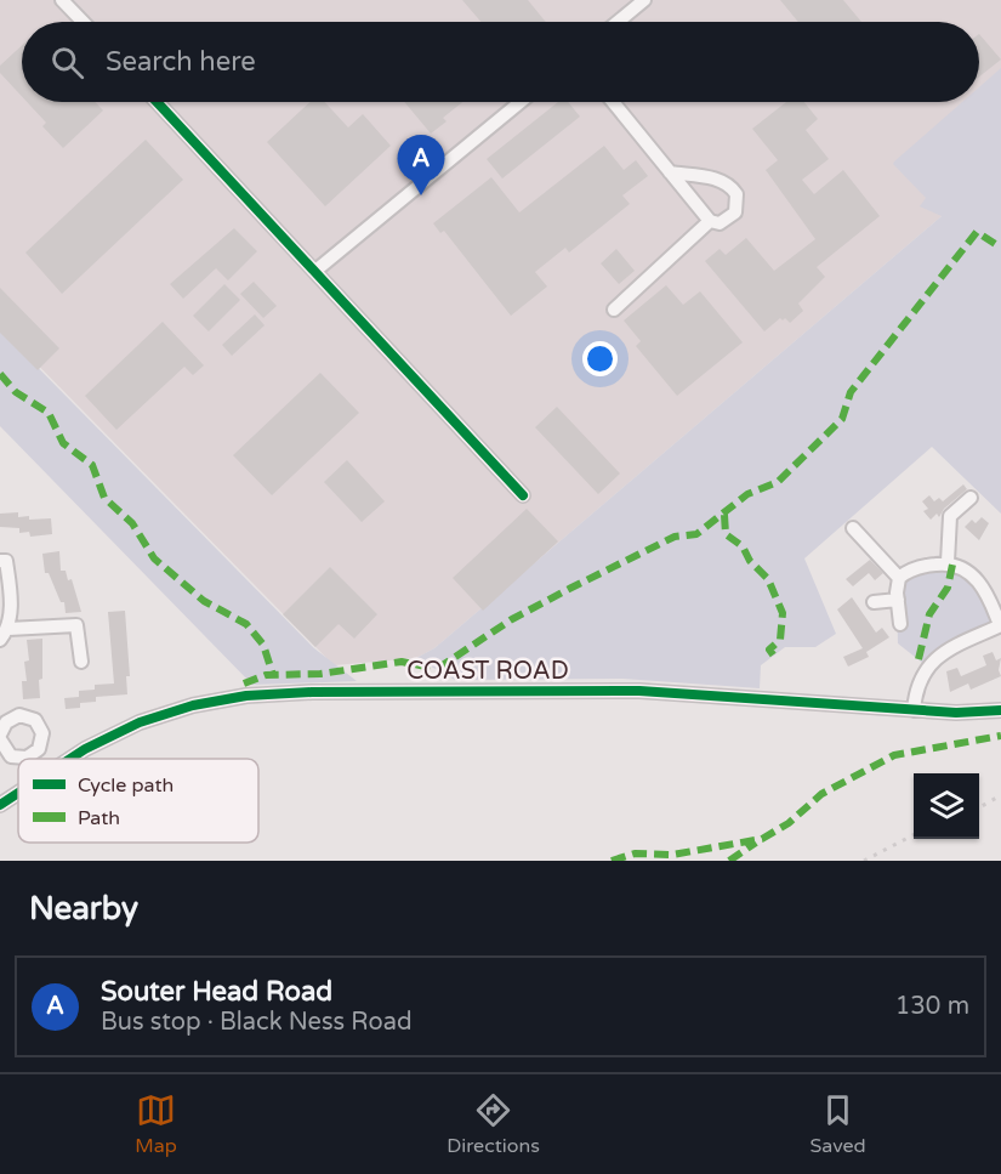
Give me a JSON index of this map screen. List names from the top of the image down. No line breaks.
{"streets":{"street":["COAST ROAD"]},"legend":["Cycle path","Path"],"page":{"search":"Search here","pins":"A","heading":"Nearby","list":[{"mark":"A","name":"Souter Head Road","note":"Bus stop · Black Ness Road","value":"130 m"}],"nav":["Map","Directions","Saved"]}}
